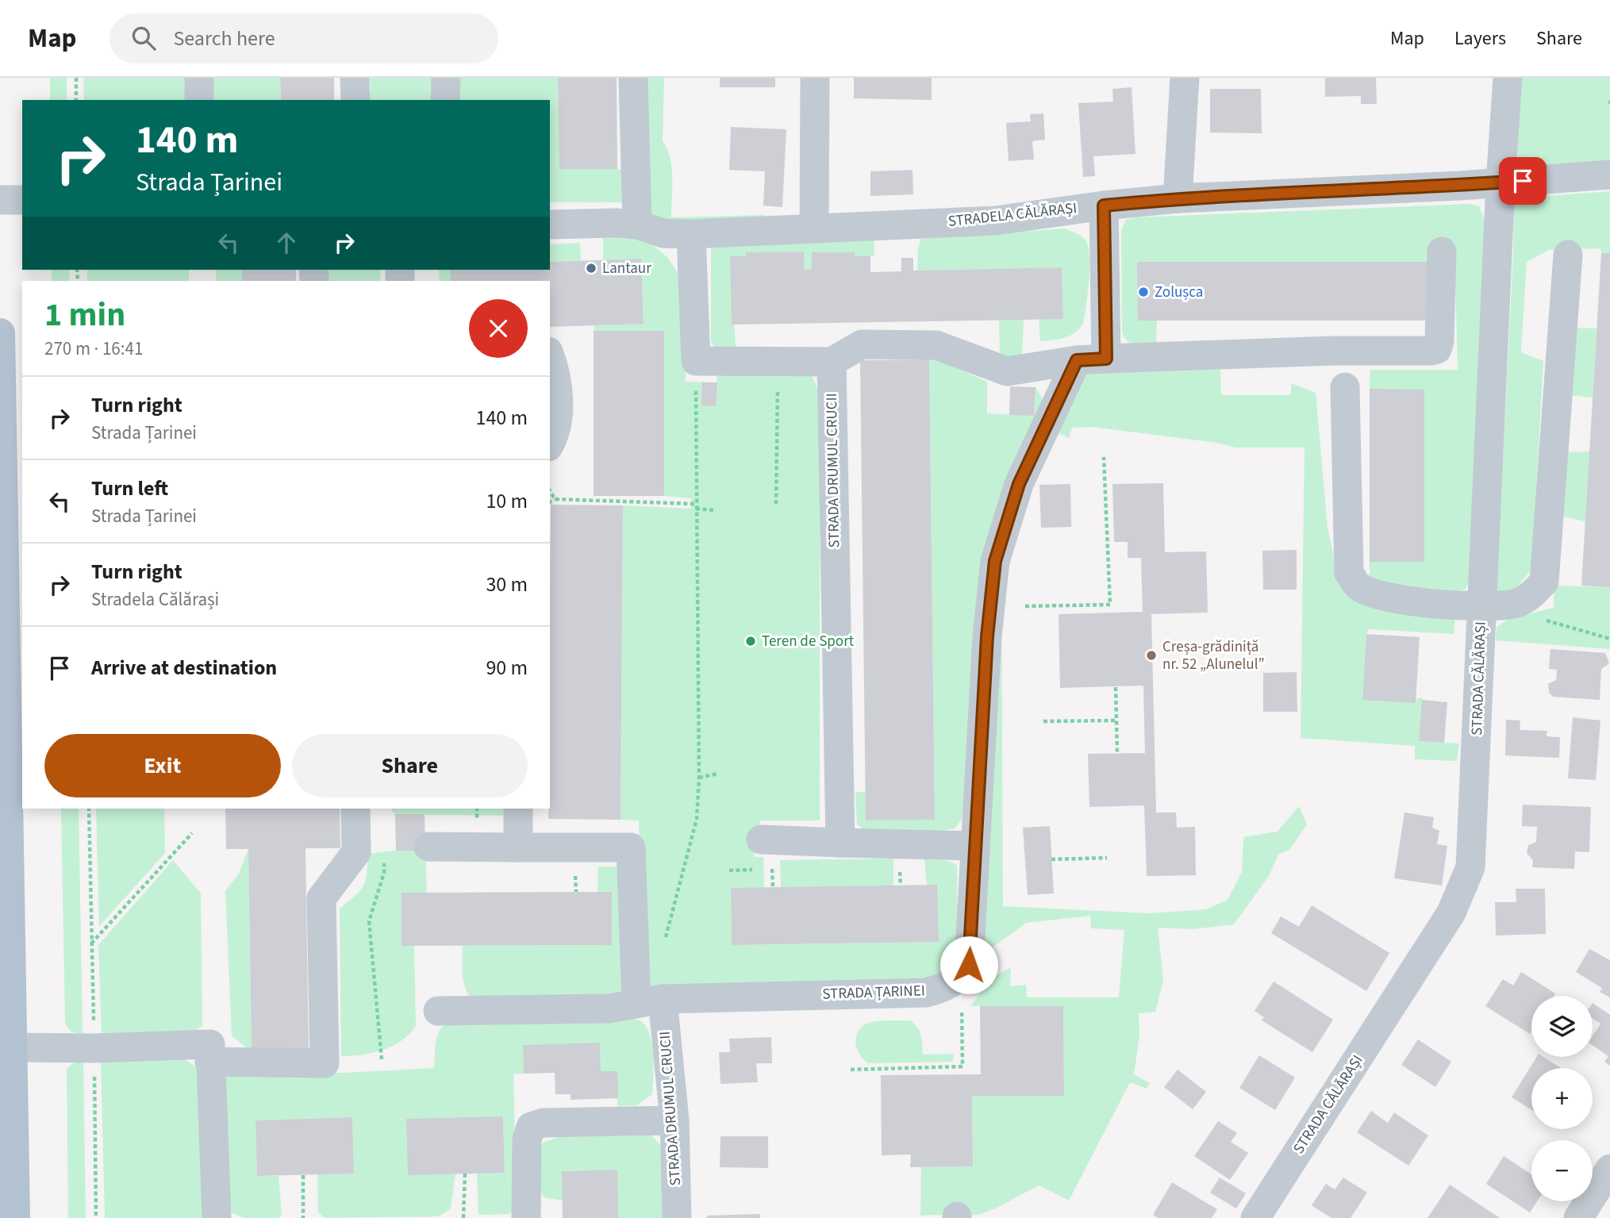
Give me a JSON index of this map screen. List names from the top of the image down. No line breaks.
{"streets":{"street":["STRADELA CĂLĂRAȘI","STRADA DRUMUL CRUCII","STRADA CĂLĂRAȘI","STRADA ȚARINEI"]},"crossings":[["STRADELA CĂLĂRAȘI","STRADA CĂLĂRAȘI"],["STRADA DRUMUL CRUCII","STRADA ȚARINEI"]],"places":["Lantaur","Zolușca","Teren de Sport","Creșa-grădiniță nr. 52 „Alunelul”"],"page":{"header":"Map","search":"Search here","nav":["Map","Layers","Share"],"turn":["140 m","Strada Țarinei"],"heading":["1 min","270 m · 16:41"],"list":[{"name":"Turn right","note":"Strada Țarinei","value":"140 m"},{"name":"Turn left","note":"Strada Țarinei","value":"10 m"},{"name":"Turn right","note":"Stradela Călărași","value":"30 m"},{"name":"Arrive at destination","value":"90 m"}],"buttons":["Exit","Share"],"map_buttons":["+","−"]}}
